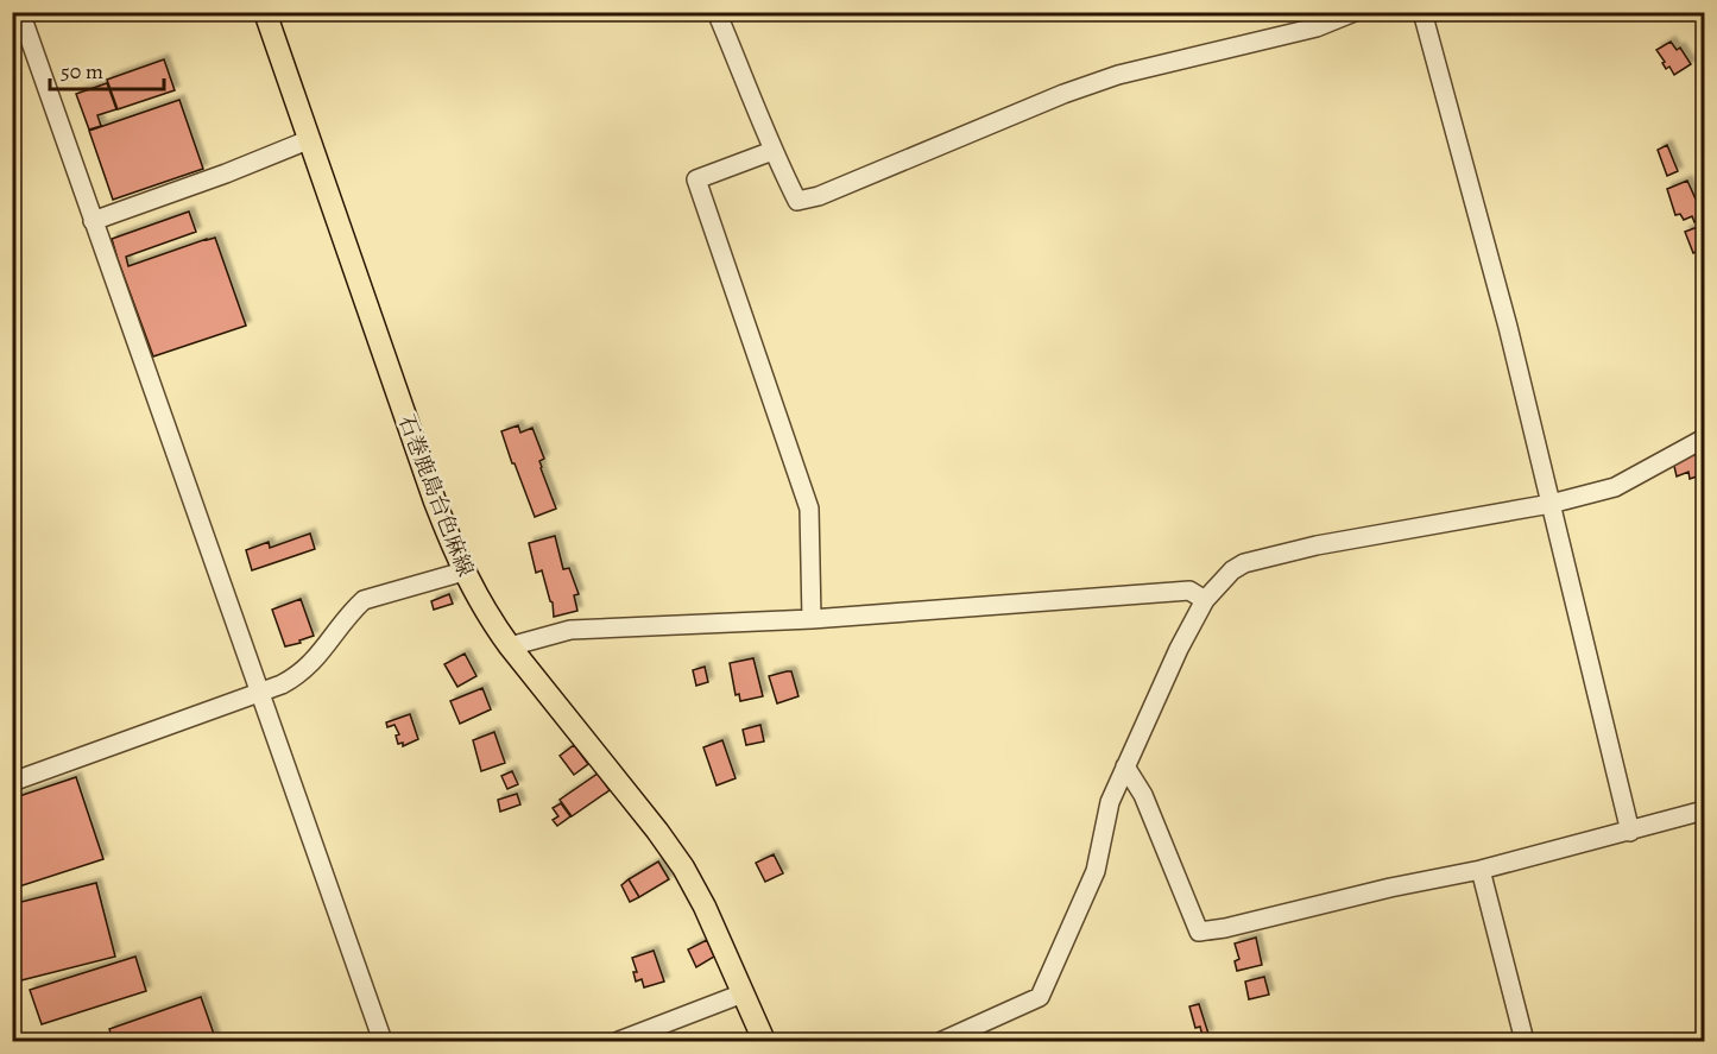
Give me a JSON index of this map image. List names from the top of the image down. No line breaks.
{"streets":{"main road":["石巻鹿島台色麻線"]},"scale_bar":"50 m"}
